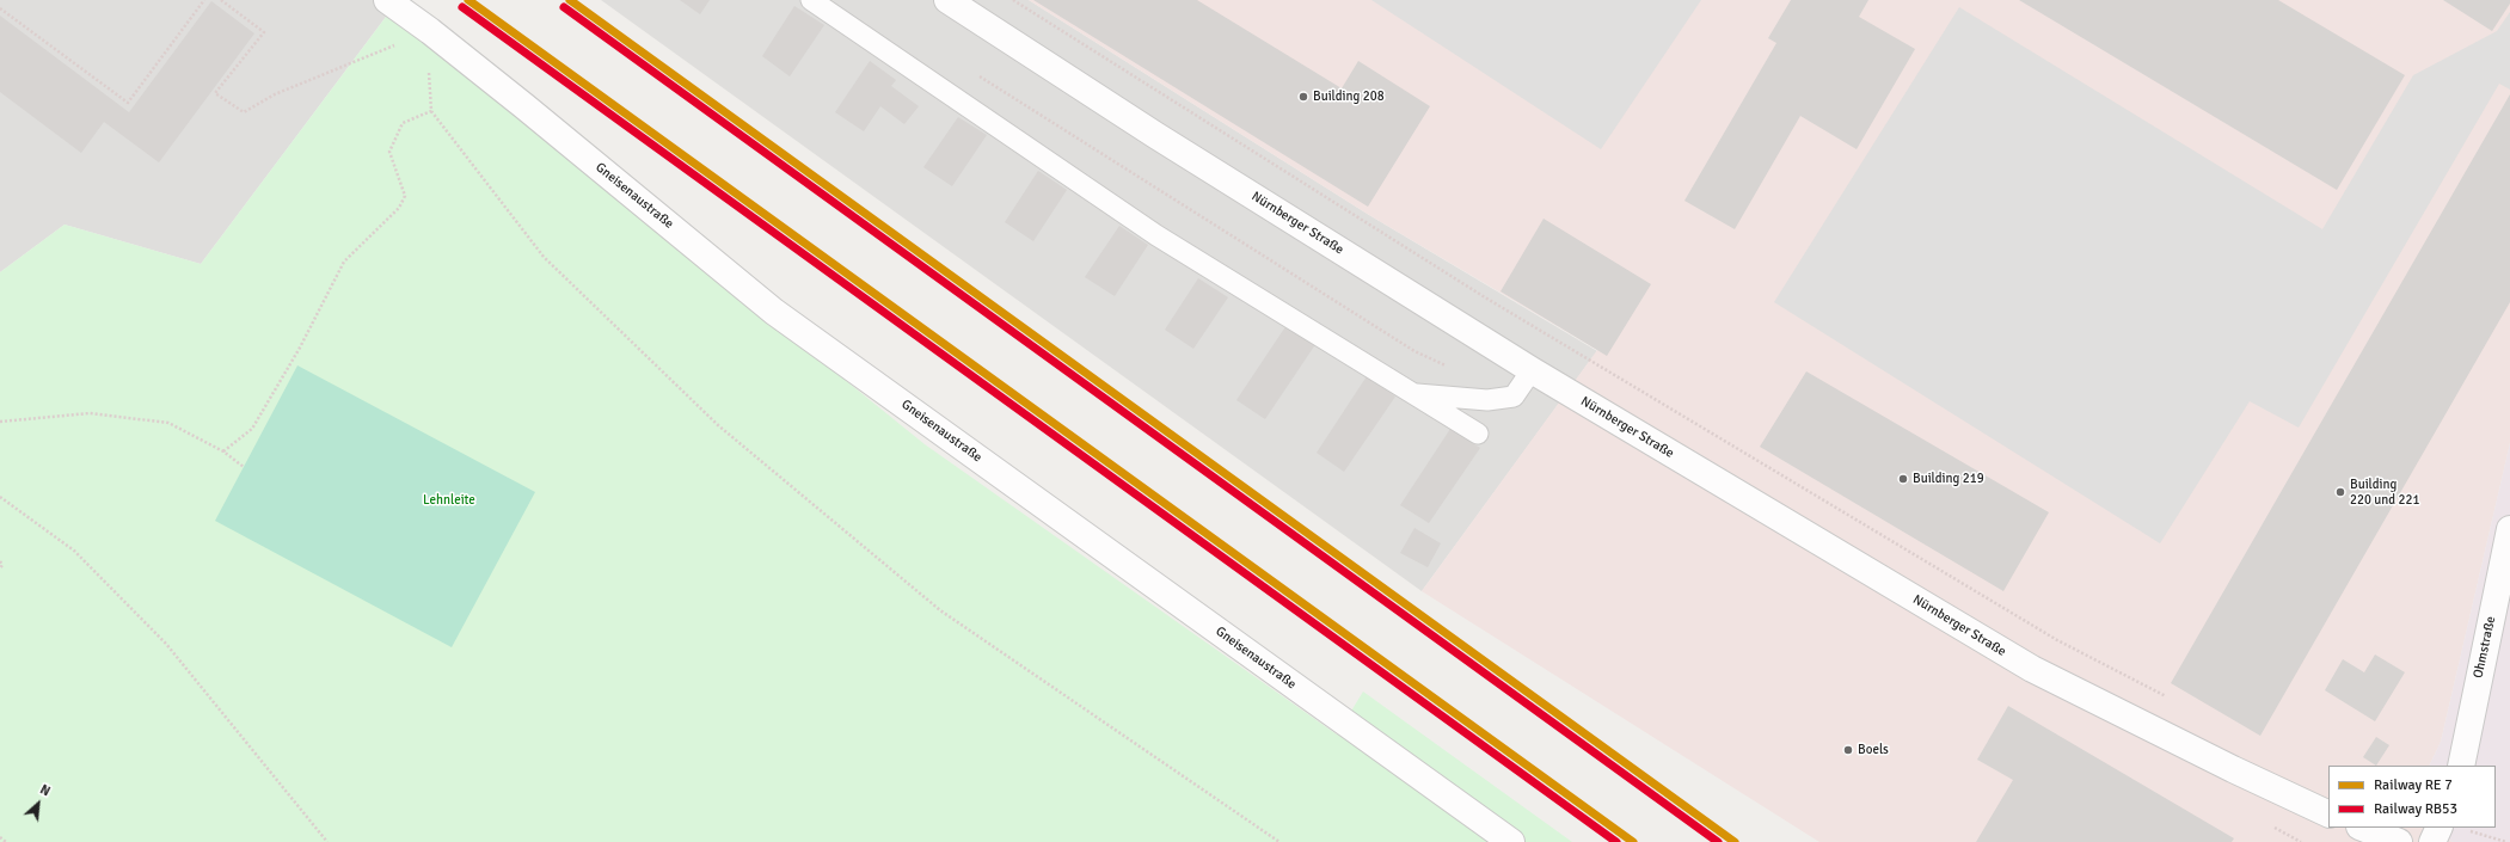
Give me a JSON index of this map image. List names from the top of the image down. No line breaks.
{"streets":{"street":["Gneisenaustraße","Nürnberger Straße","Ohmstraße"]},"parks":["Lehnleite"],"places":["Building 208","Building 219","Building 220 und 221","Boels"],"lines":["rail line RB53"],"legend":["Railway RE 7","Railway RB53"],"north":"top right"}
